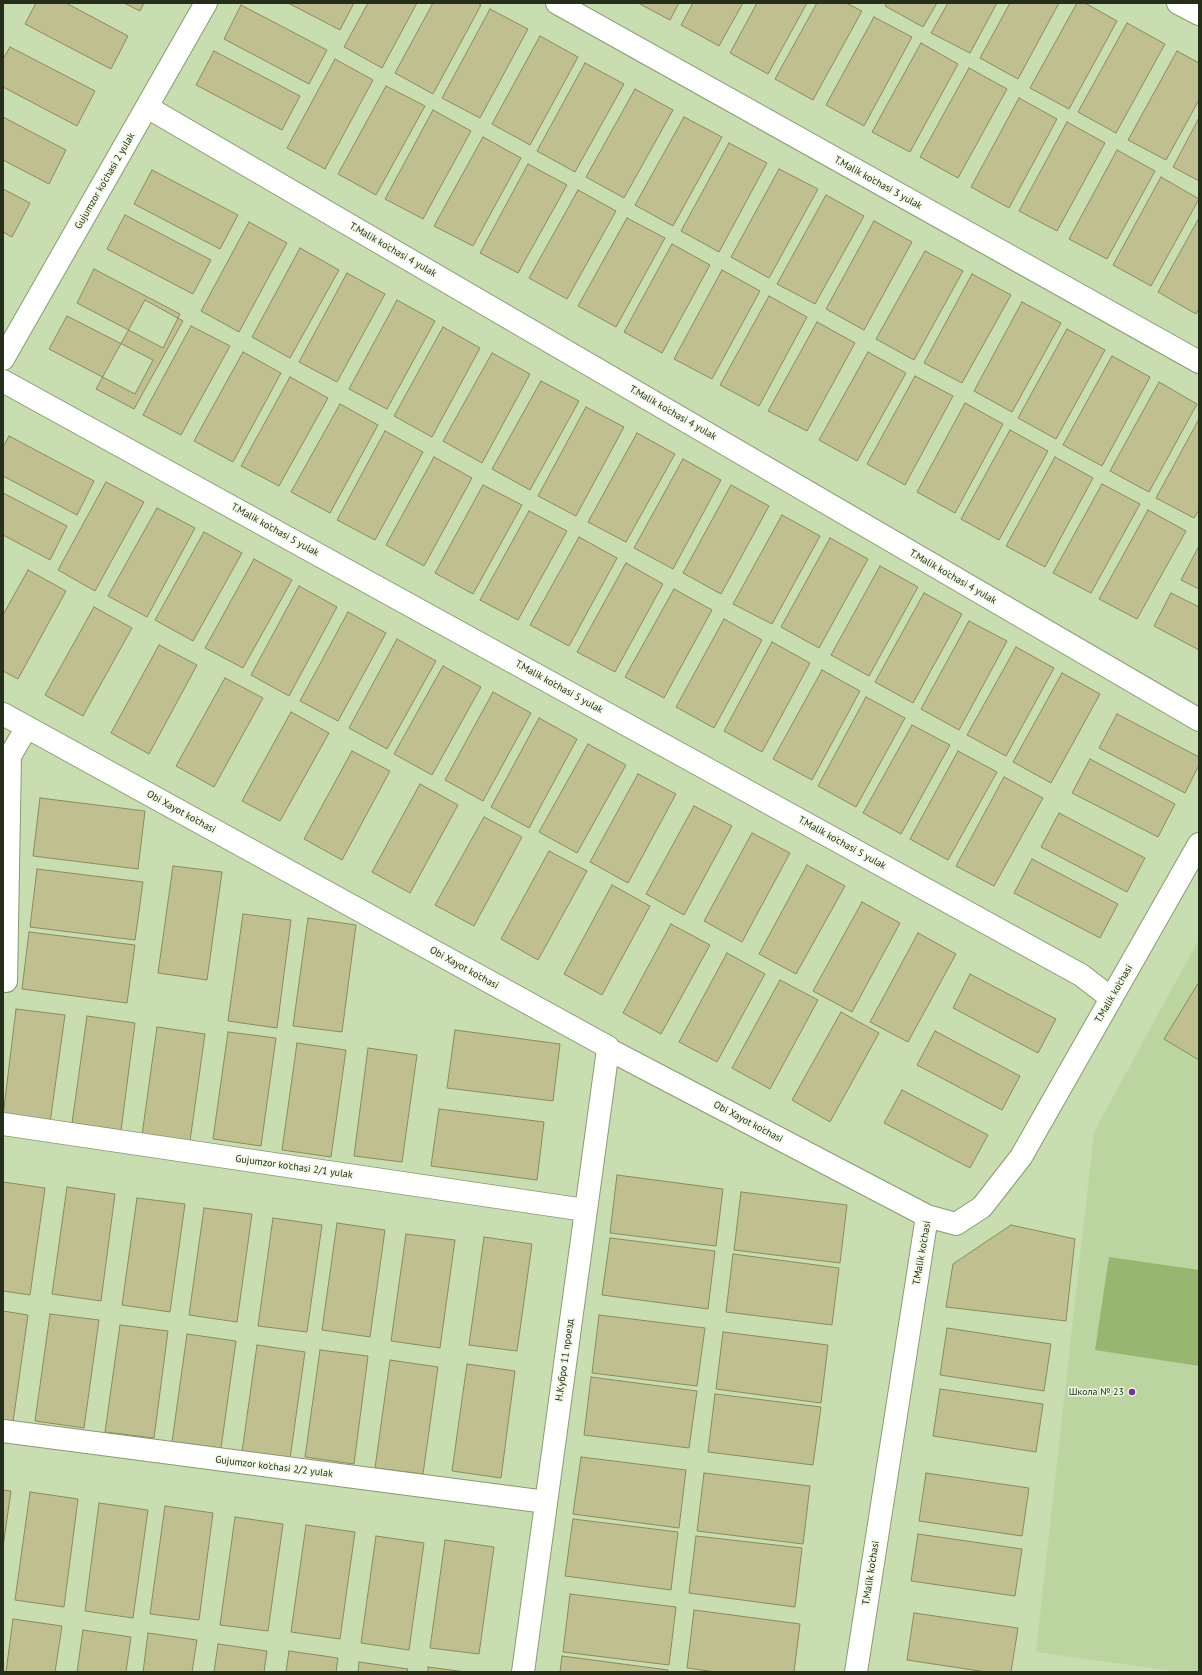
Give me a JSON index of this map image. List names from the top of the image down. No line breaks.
{"streets":{"street":["Gujumzor ko'chasi 2 yulak","T.Malik ko'chasi 3 yulak","T.Malik ko'chasi 4 yulak","T.Malik ko'chasi 5 yulak","Obi Xayot ko'chasi","T.Malik ko'chasi","Gujumzor ko'chasi 2/1 yulak","Н.Кубро 11 проезд","Gujumzor ko'chasi 2/2 yulak"]},"crossings":[["Gujumzor ko'chasi 2 yulak","T.Malik ko'chasi 4 yulak"],["T.Malik ko'chasi 5 yulak","T.Malik ko'chasi"],["Obi Xayot ko'chasi","T.Malik ko'chasi"],["Obi Xayot ko'chasi","Н.Кубро 11 проезд"],["Gujumzor ko'chasi 2/1 yulak","Н.Кубро 11 проезд"],["Н.Кубро 11 проезд","Gujumzor ko'chasi 2/2 yulak"]],"places":["Школа № 23"]}
